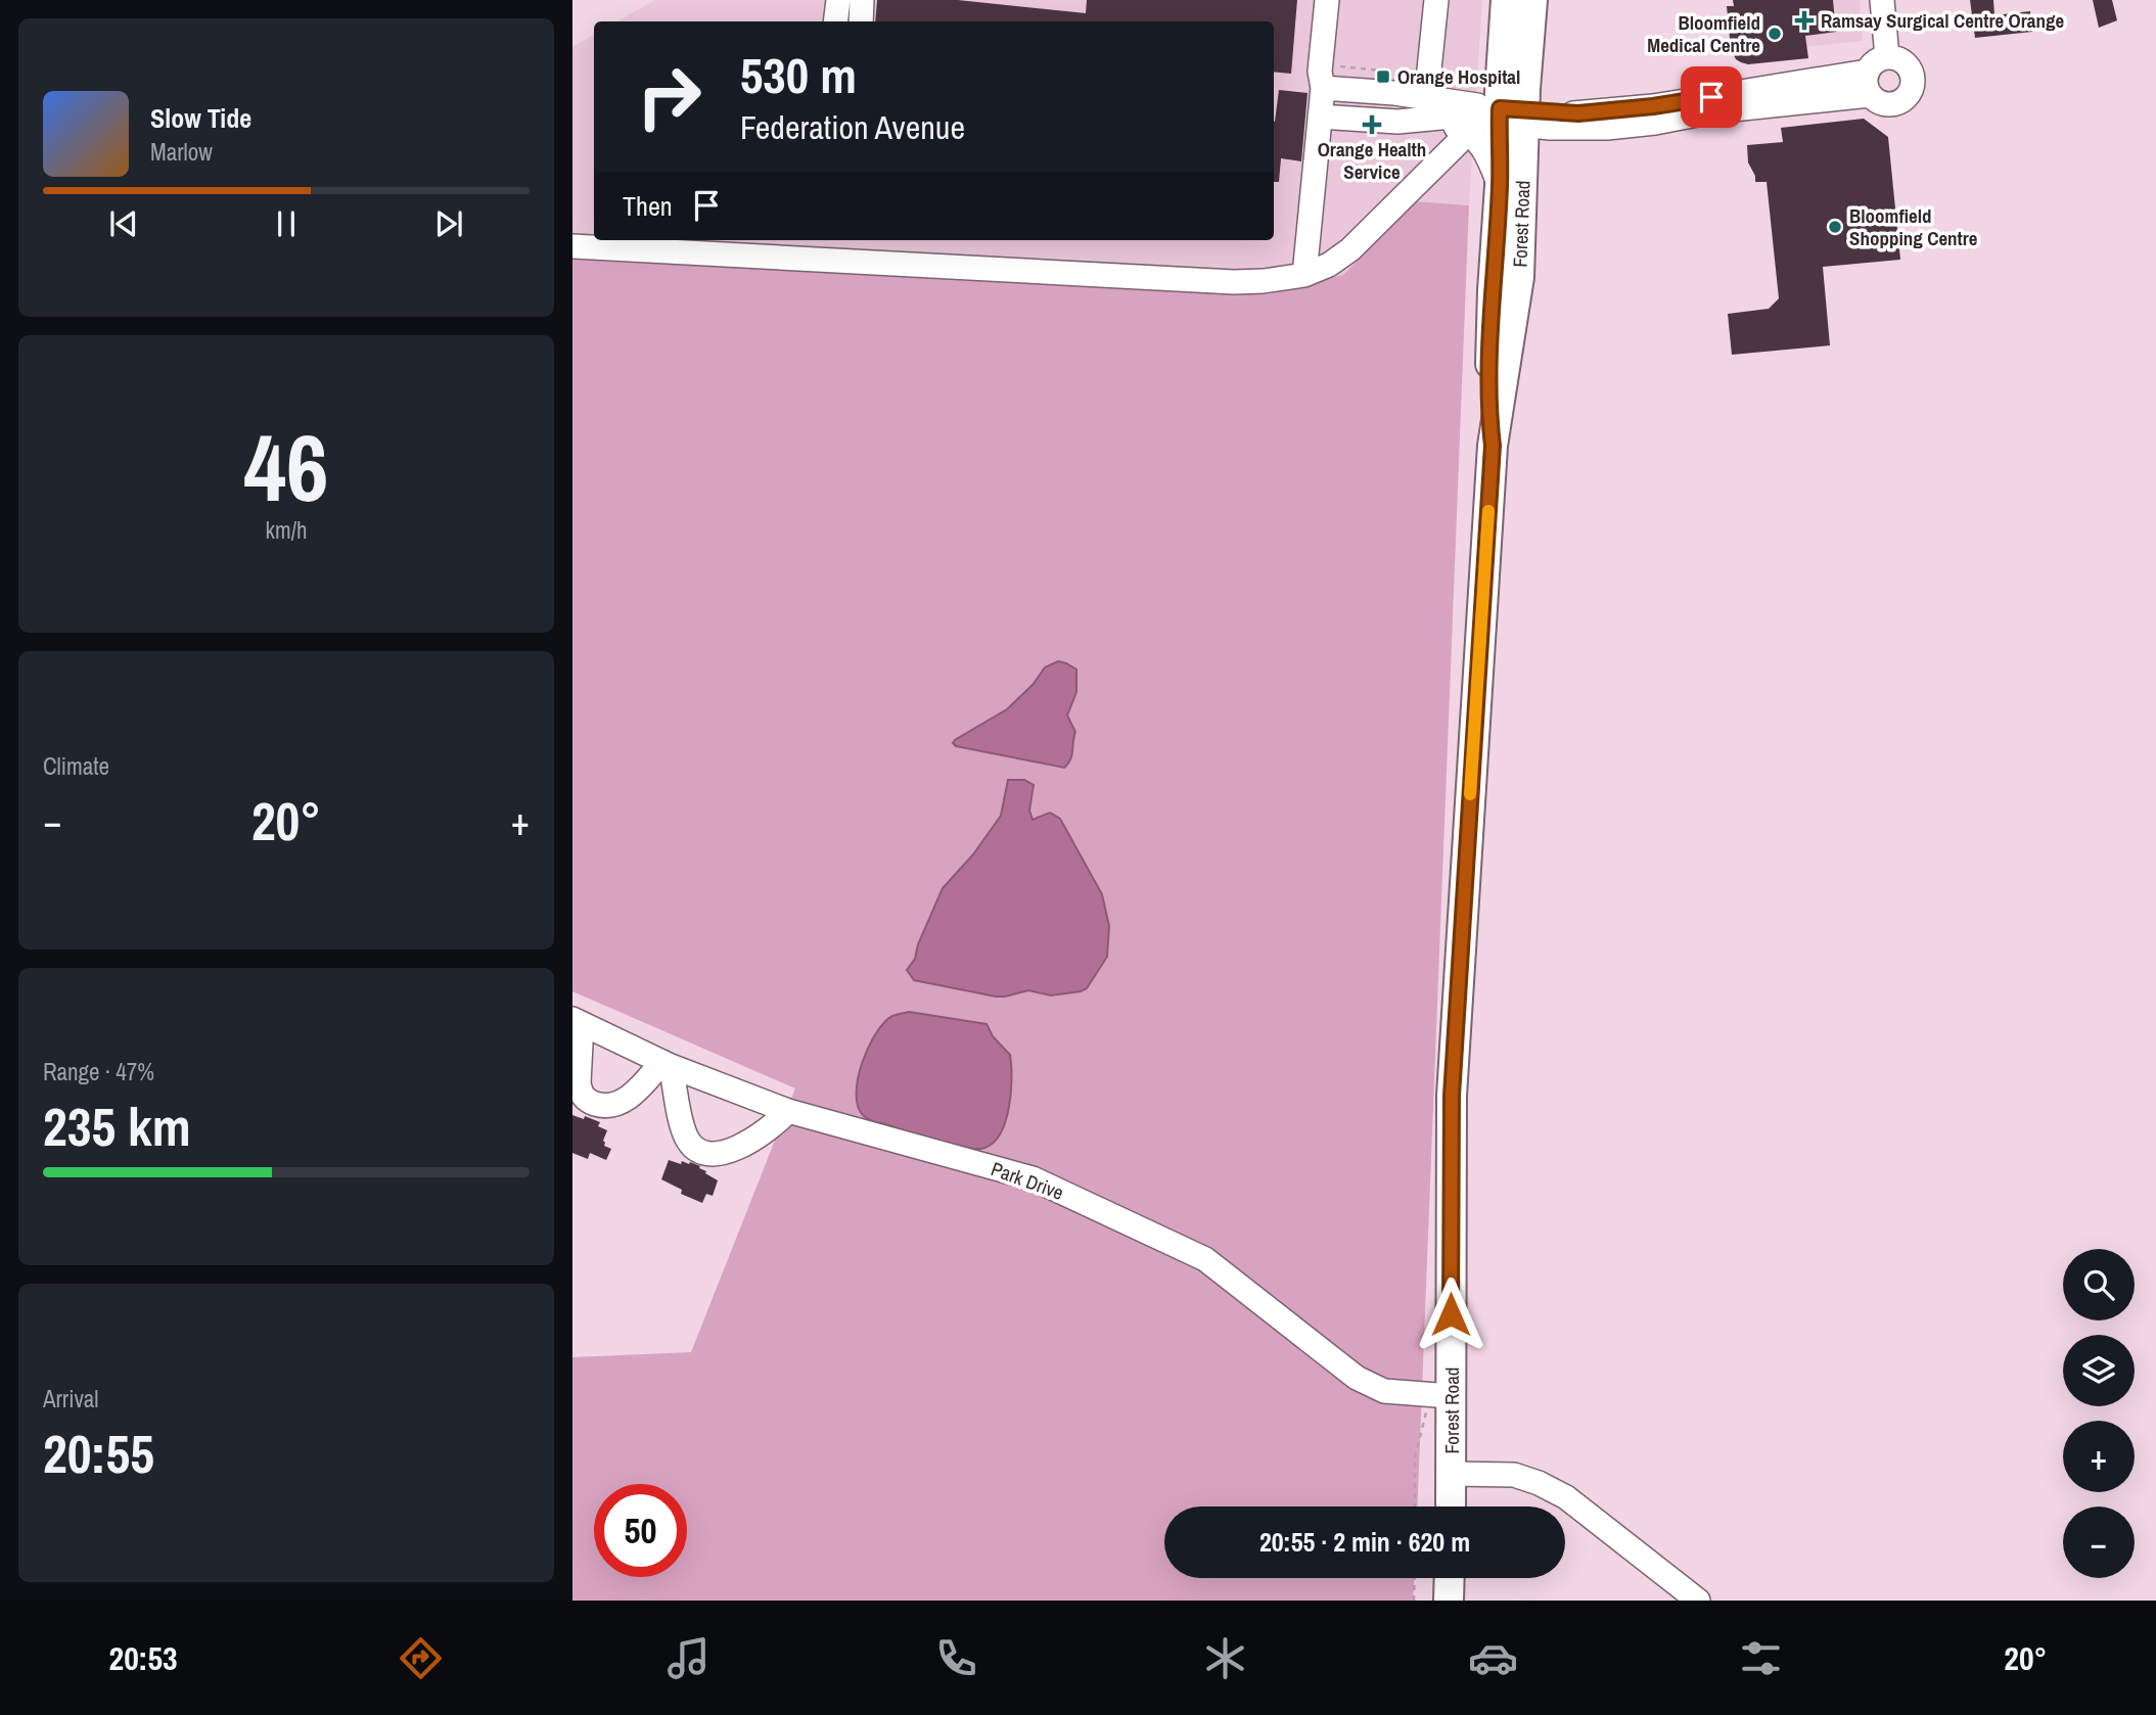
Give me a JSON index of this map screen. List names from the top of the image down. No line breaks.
{"streets":{"main road":["Forest Road"],"street":["Park Drive"]},"crossings":[["Forest Road","Park Drive"]],"places":{"health":["Ramsay Surgical Centre Orange","Orange Health Service"],"other":["Bloomfield Medical Centre","Bloomfield Shopping Centre"],"transit":["Orange Hospital"]},"page":{"turn":["530 m","Federation Avenue"],"song":["Slow Tide","Marlow"],"then":"Then","tile":[["46","km/h"],"Climate",["Range · 47%","235 km"],["Arrival","20:55"]],"heat":["−","20°","+"],"map_buttons":["+","−"],"limit":"50","trip":"20:55 · 2 min · 620 m","tabs":["20:53","20°"]}}
